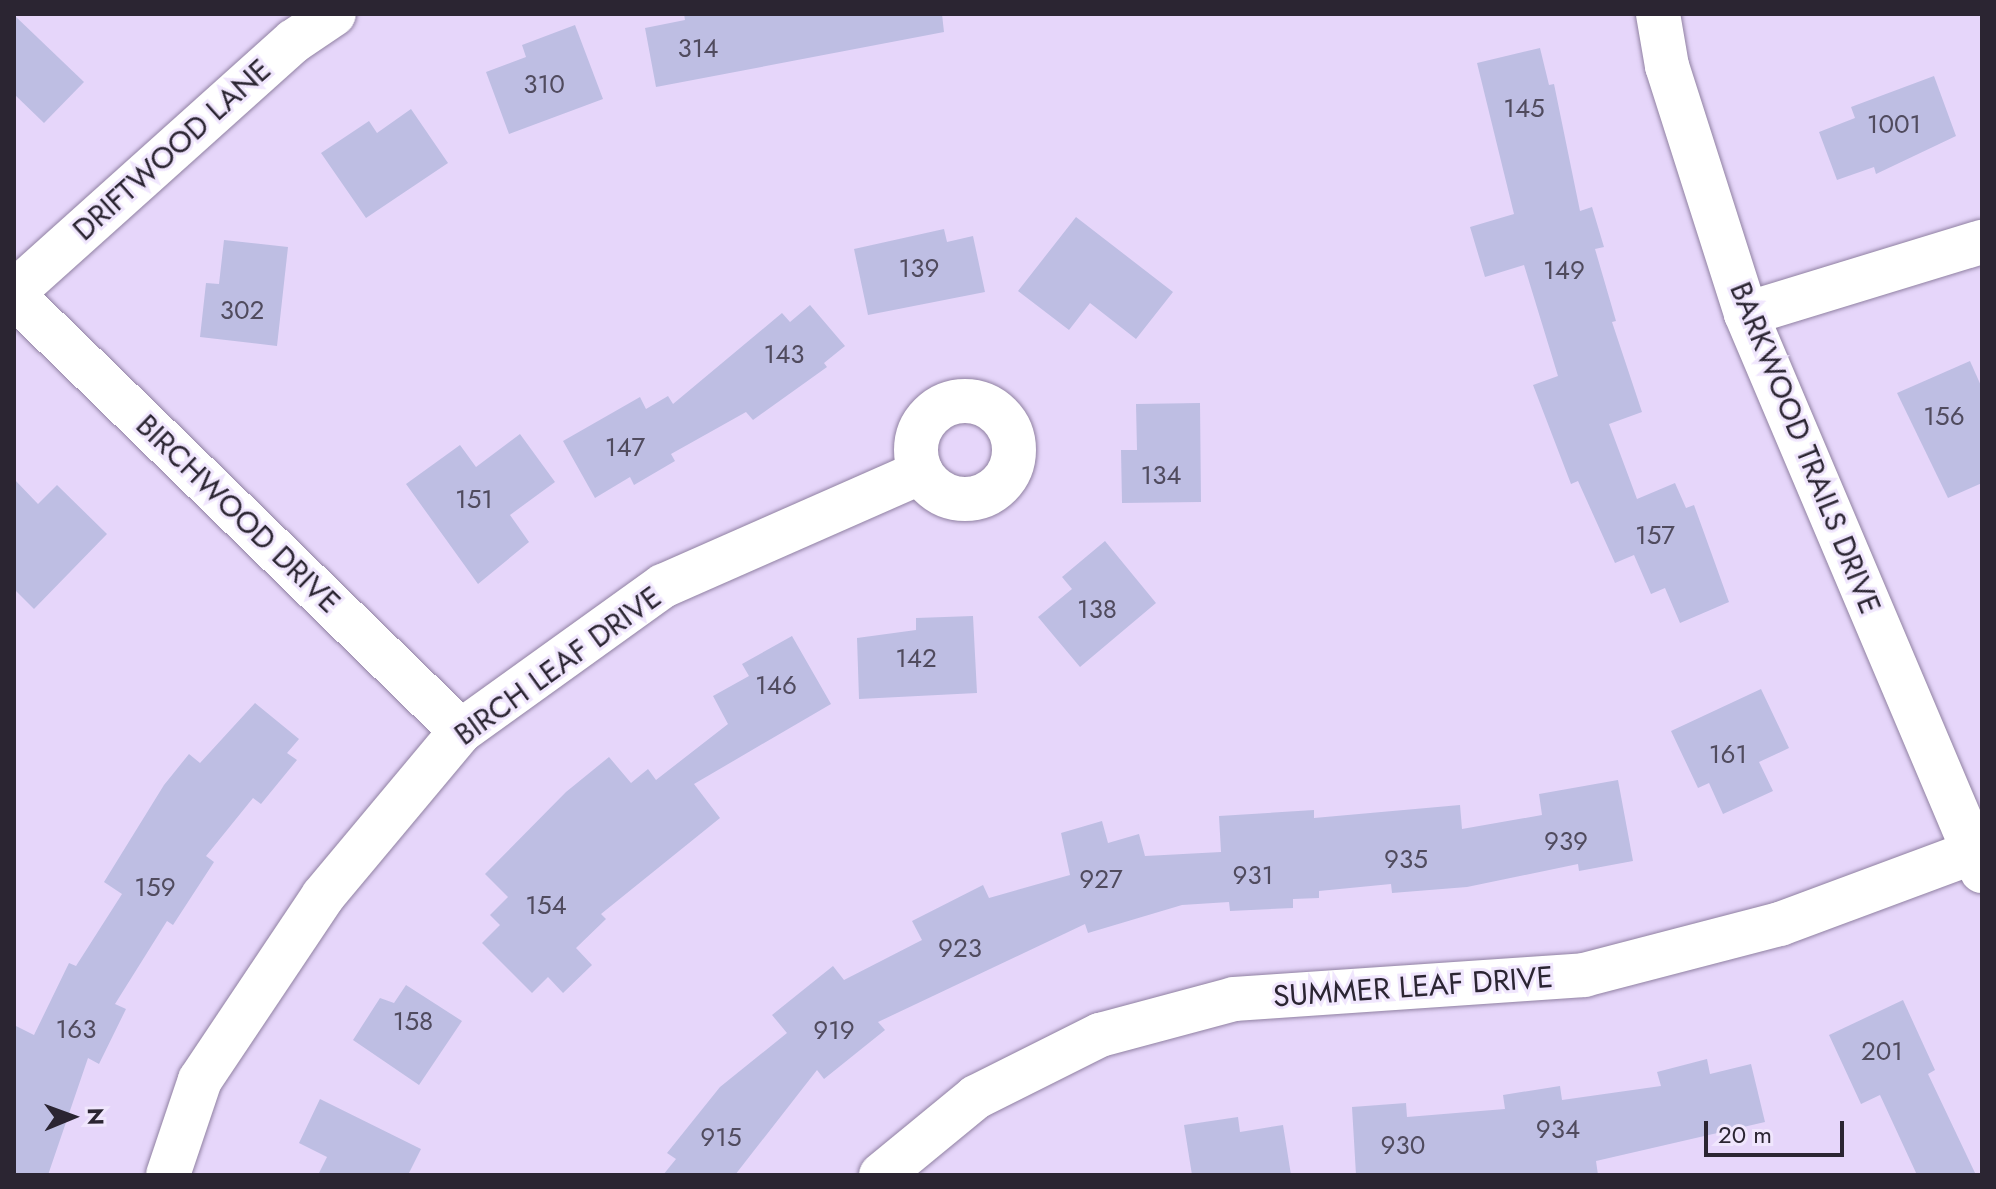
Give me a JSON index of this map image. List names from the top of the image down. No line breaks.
{"streets":{"street":["DRIFTWOOD LANE","BARKWOOD TRAILS DRIVE","BIRCHWOOD DRIVE","BIRCH LEAF DRIVE","SUMMER LEAF DRIVE"]},"crossings":[["DRIFTWOOD LANE","BIRCHWOOD DRIVE"],["BARKWOOD TRAILS DRIVE","SUMMER LEAF DRIVE"],["BIRCHWOOD DRIVE","BIRCH LEAF DRIVE"]],"house_numbers":["314","310","145","1001","139","149","302","143","156","147","134","151","157","138","142","146","161","939","935","931","927","159","154","923","158","163","919","201","934","915","930"],"scale_bar":"20 m","north":"right"}
